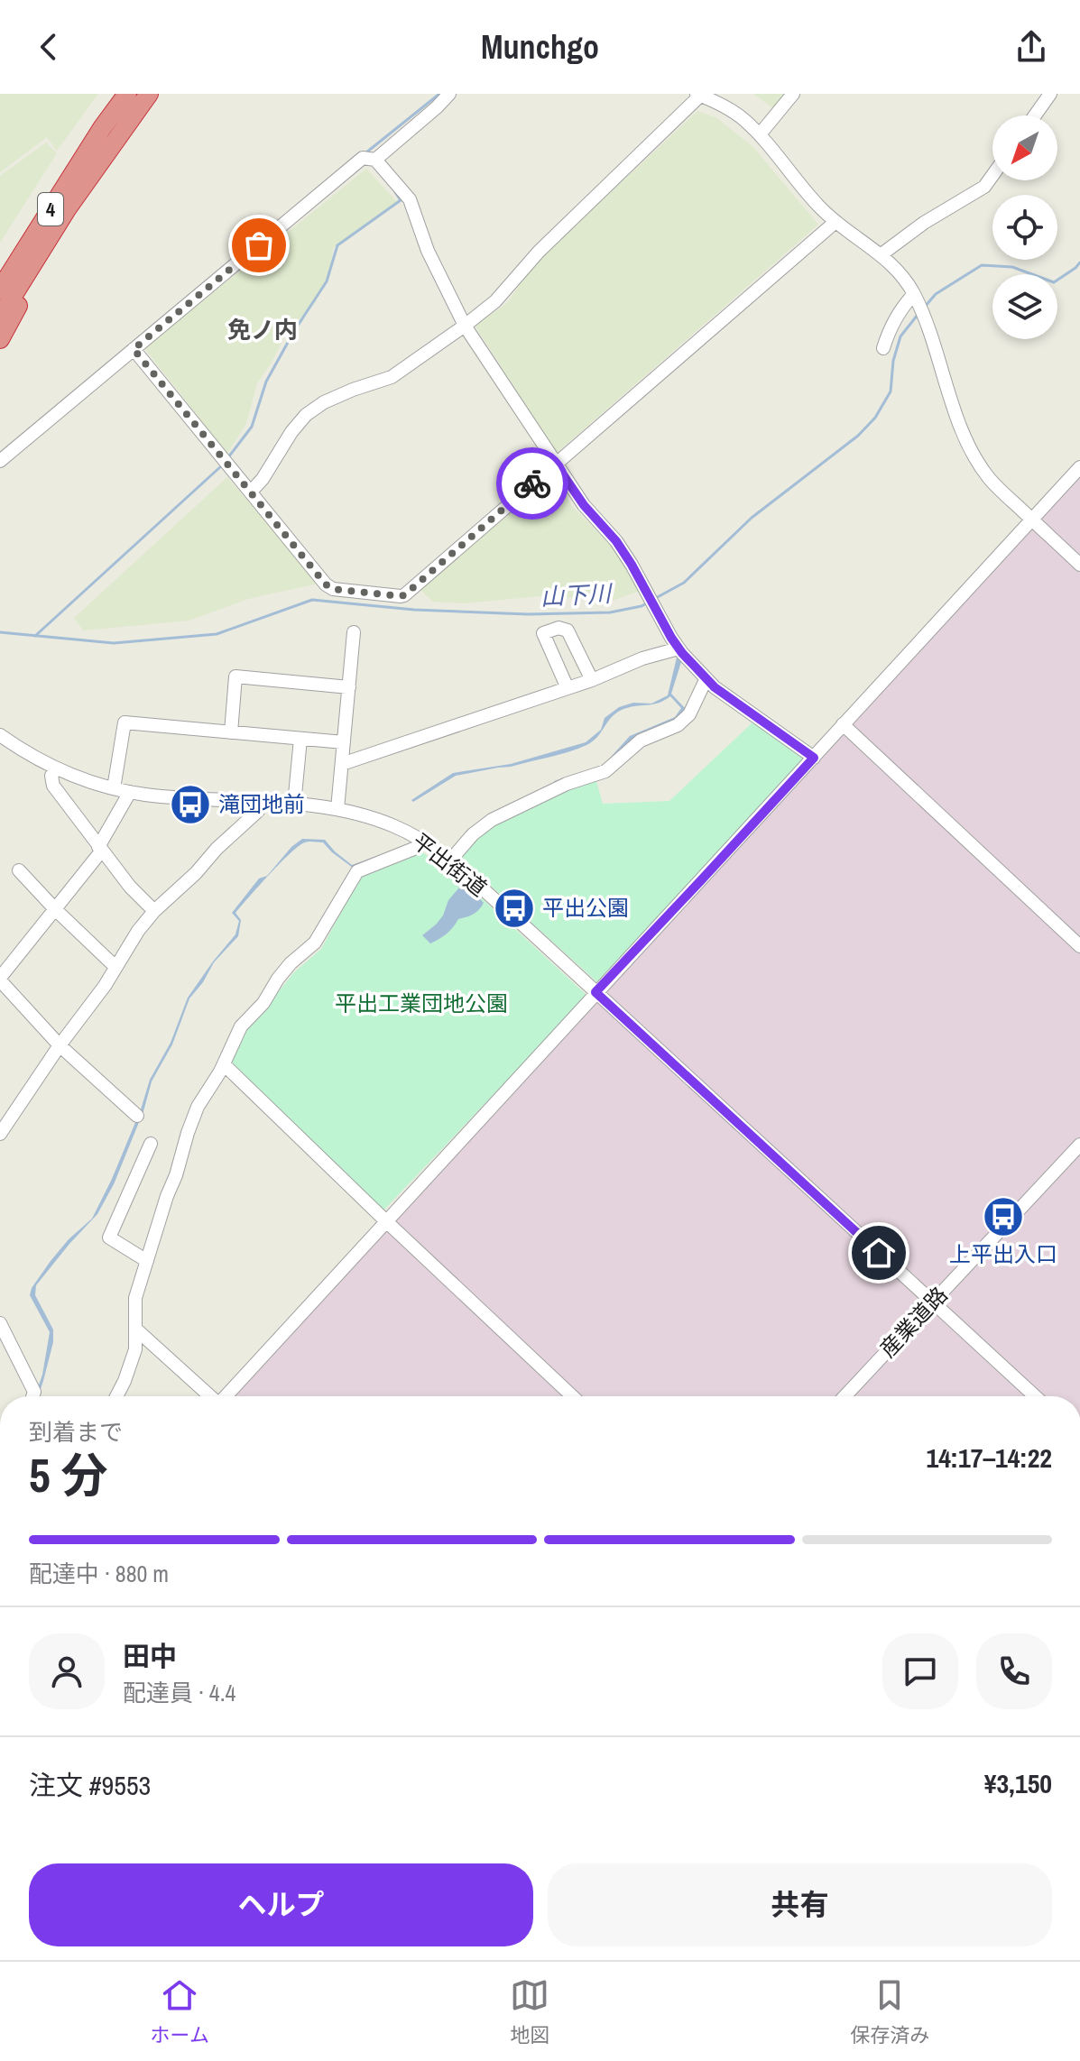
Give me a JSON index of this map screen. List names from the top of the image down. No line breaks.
{"streets":{"highway":["4"],"street":["平出街道","産業道路"]},"crossings":[["平出街道","産業道路"]],"districts":["免ノ内"],"water":["山下川"],"parks":["平出工業団地公園"],"places":{"bus stop":["滝団地前","平出公園","上平出入口"]},"north":"bottom left","page":{"header":"Munchgo","heading":["5 分","到着まで","14:17–14:22"],"panel":["田中","配達員 · 4.4","注文 #9553","¥3,150"],"bar":"配達中 · 880 m","buttons":["ヘルプ","共有"],"tabs":["ホーム","地図","保存済み"]}}
